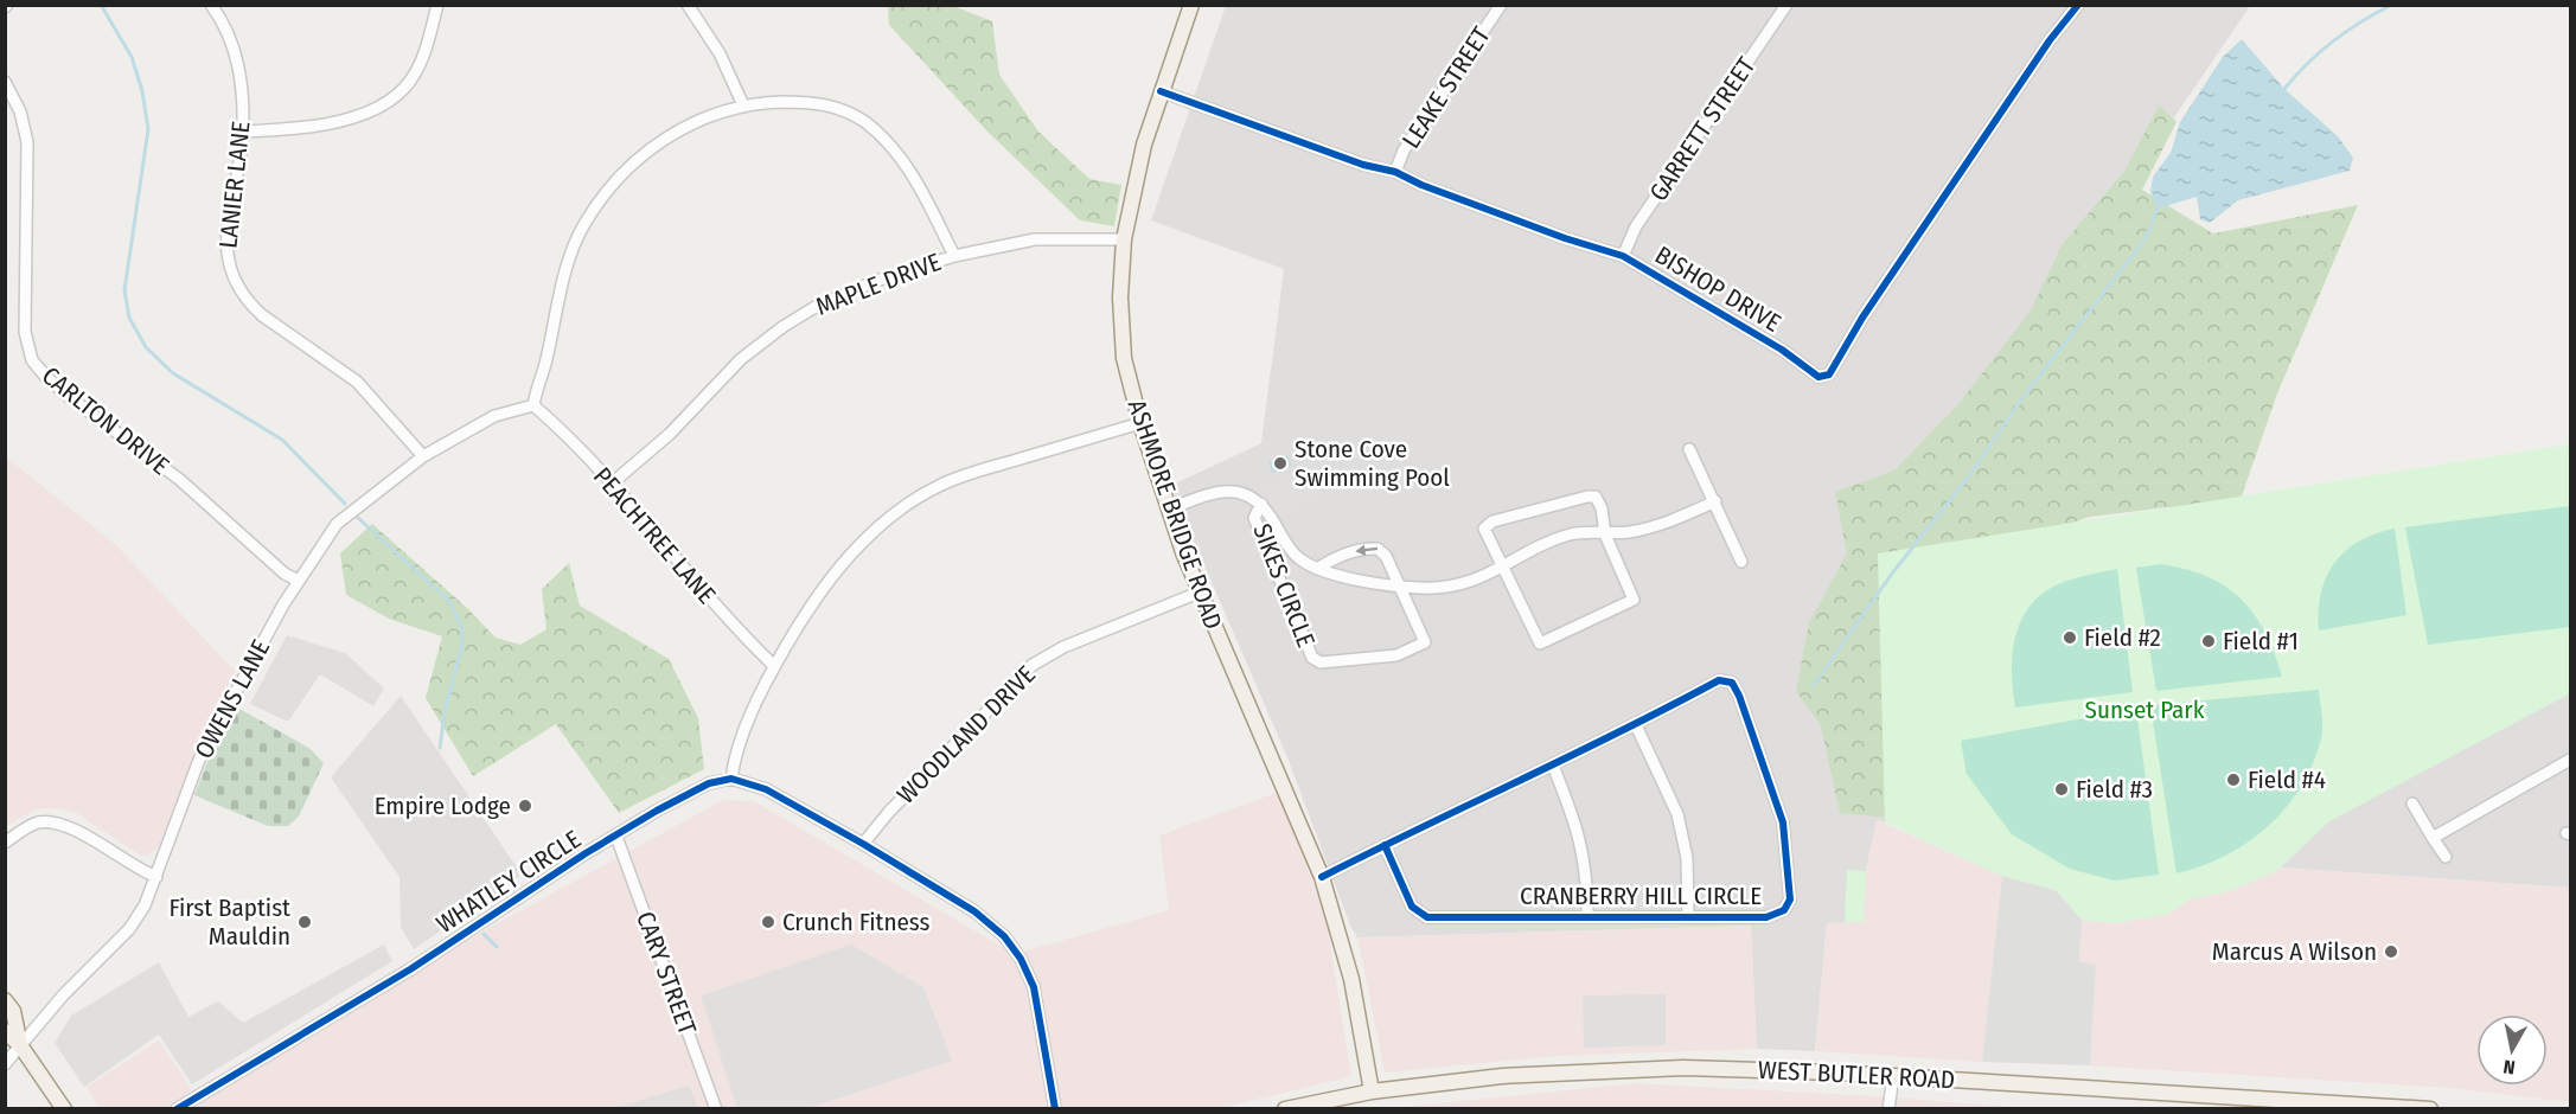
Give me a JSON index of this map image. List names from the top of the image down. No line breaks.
{"streets":{"main road":["ASHMORE BRIDGE ROAD","WEST BUTLER ROAD"],"street":["LEAKE STREET","GARRETT STREET","LANIER LANE","MAPLE DRIVE","BISHOP DRIVE","CARLTON DRIVE","PEACHTREE LANE","SIKES CIRCLE","OWENS LANE","WOODLAND DRIVE","WHATLEY CIRCLE","CRANBERRY HILL CIRCLE","CARY STREET"]},"crossings":[["LEAKE STREET","BISHOP DRIVE"],["GARRETT STREET","BISHOP DRIVE"],["LANIER LANE","OWENS LANE"],["MAPLE DRIVE","ASHMORE BRIDGE ROAD"],["MAPLE DRIVE","PEACHTREE LANE"],["BISHOP DRIVE","ASHMORE BRIDGE ROAD"],["CARLTON DRIVE","OWENS LANE"],["ASHMORE BRIDGE ROAD","WOODLAND DRIVE"],["ASHMORE BRIDGE ROAD","CRANBERRY HILL CIRCLE"],["ASHMORE BRIDGE ROAD","WEST BUTLER ROAD"],["PEACHTREE LANE","OWENS LANE"],["WHATLEY CIRCLE","CARY STREET"]],"parks":["Sunset Park"],"places":["Stone Cove Swimming Pool","Field #2","Field #1","Field #4","Field #3","Empire Lodge","First Baptist Mauldin","Crunch Fitness","Marcus A Wilson"],"north":"bottom"}
